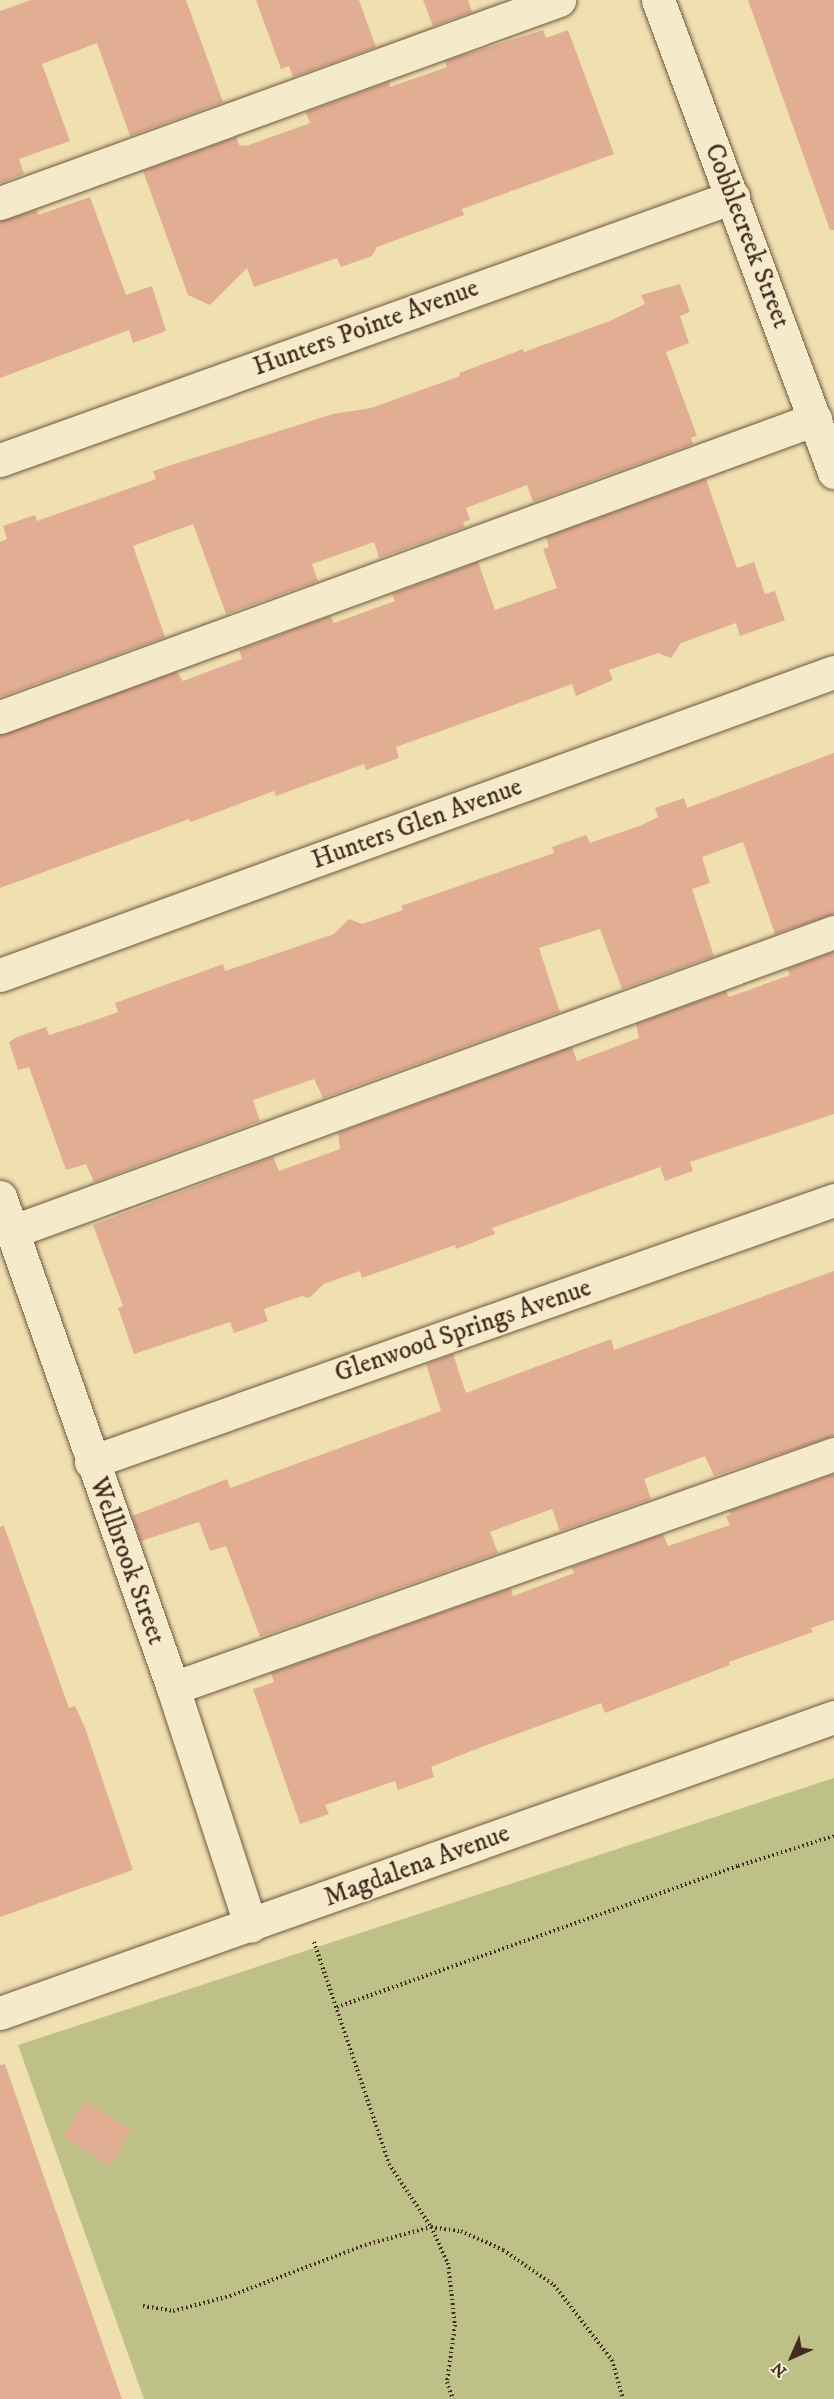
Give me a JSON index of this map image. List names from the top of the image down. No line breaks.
{"streets":{"street":["Cobblecreek Street","Hunters Pointe Avenue","Hunters Glen Avenue","Glenwood Springs Avenue","Wellbrook Street","Magdalena Avenue"]},"crossings":[["Cobblecreek Street","Hunters Pointe Avenue"],["Glenwood Springs Avenue","Wellbrook Street"],["Wellbrook Street","Magdalena Avenue"]],"north":"bottom left"}
